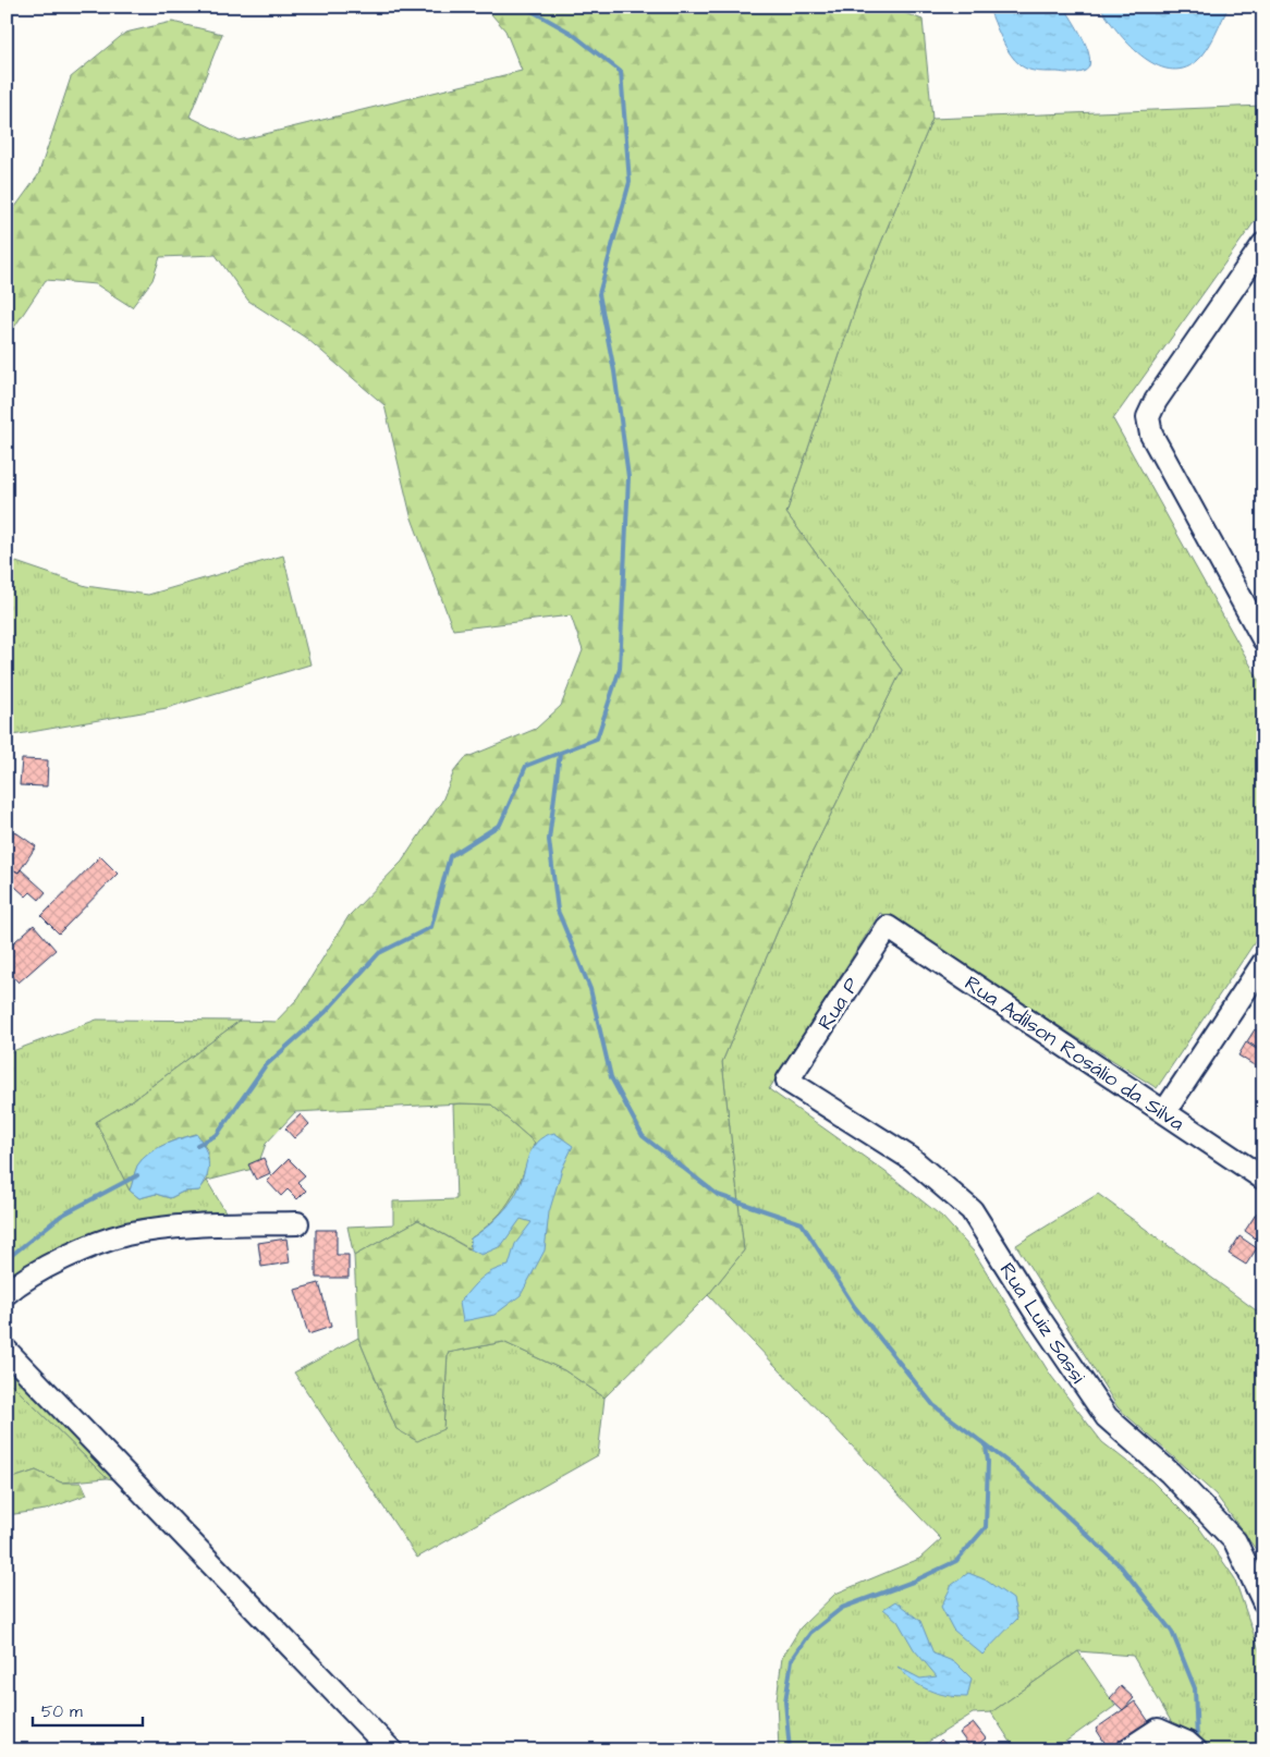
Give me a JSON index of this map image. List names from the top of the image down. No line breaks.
{"streets":{"street":["Rua P","Rua Adilson Rosálio da Silva","Rua Luiz Sassi"]},"crossings":[["Rua P","Rua Adilson Rosálio da Silva"],["Rua P","Rua Luiz Sassi"]],"scale_bar":"50 m"}
